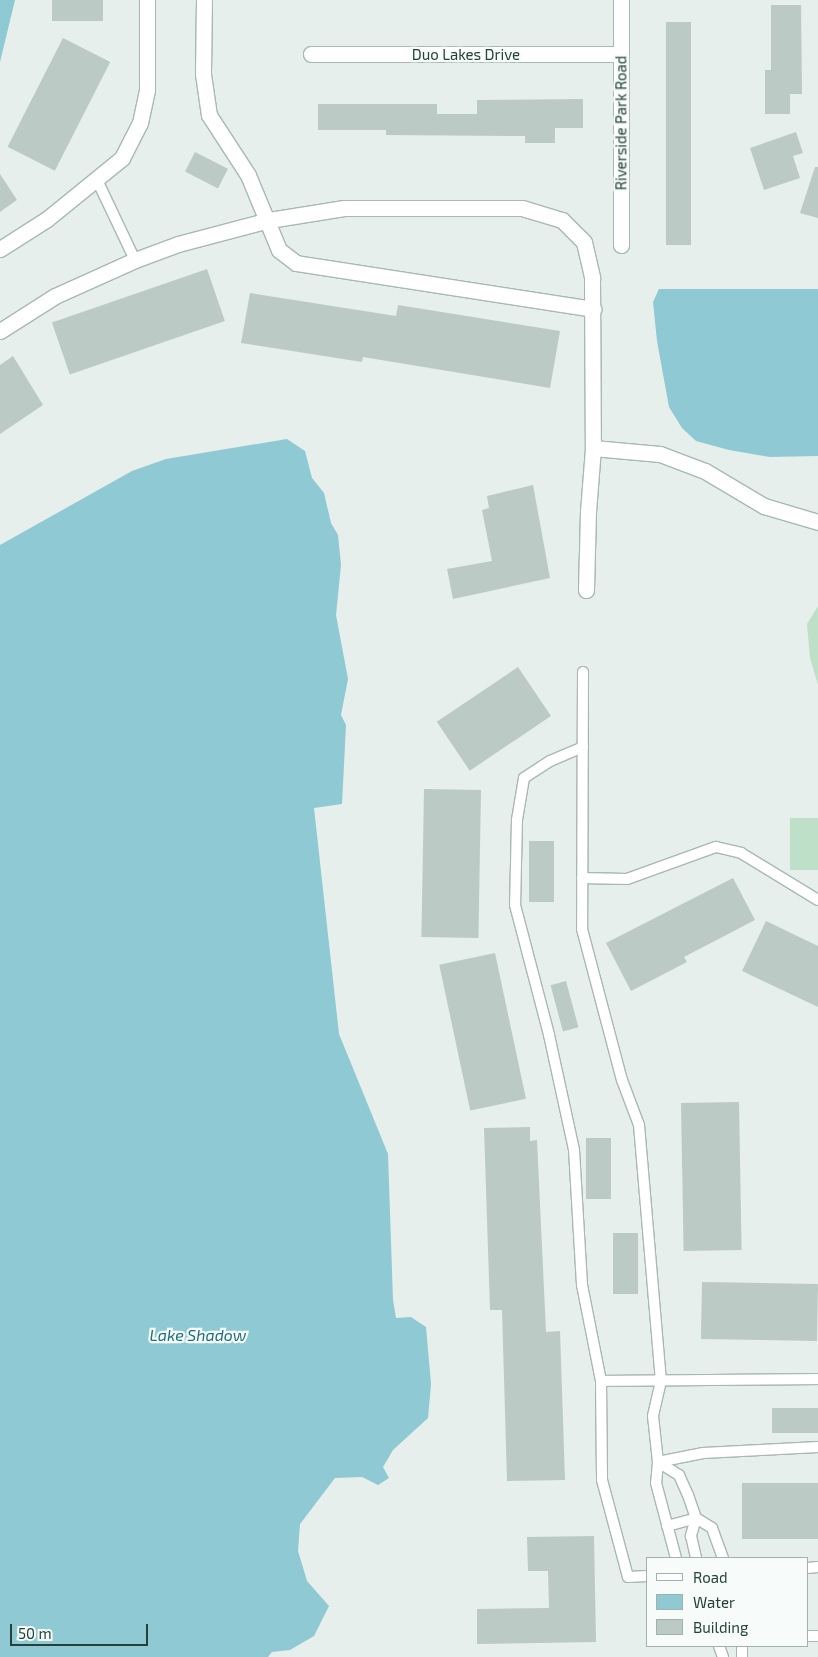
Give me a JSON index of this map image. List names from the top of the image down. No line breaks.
{"streets":{"street":["Duo Lakes Drive","Riverside Park Road"]},"crossings":[["Duo Lakes Drive","Riverside Park Road"]],"water":["Lake Shadow"],"legend":["Road","Water","Building"],"scale_bar":"50 m"}
